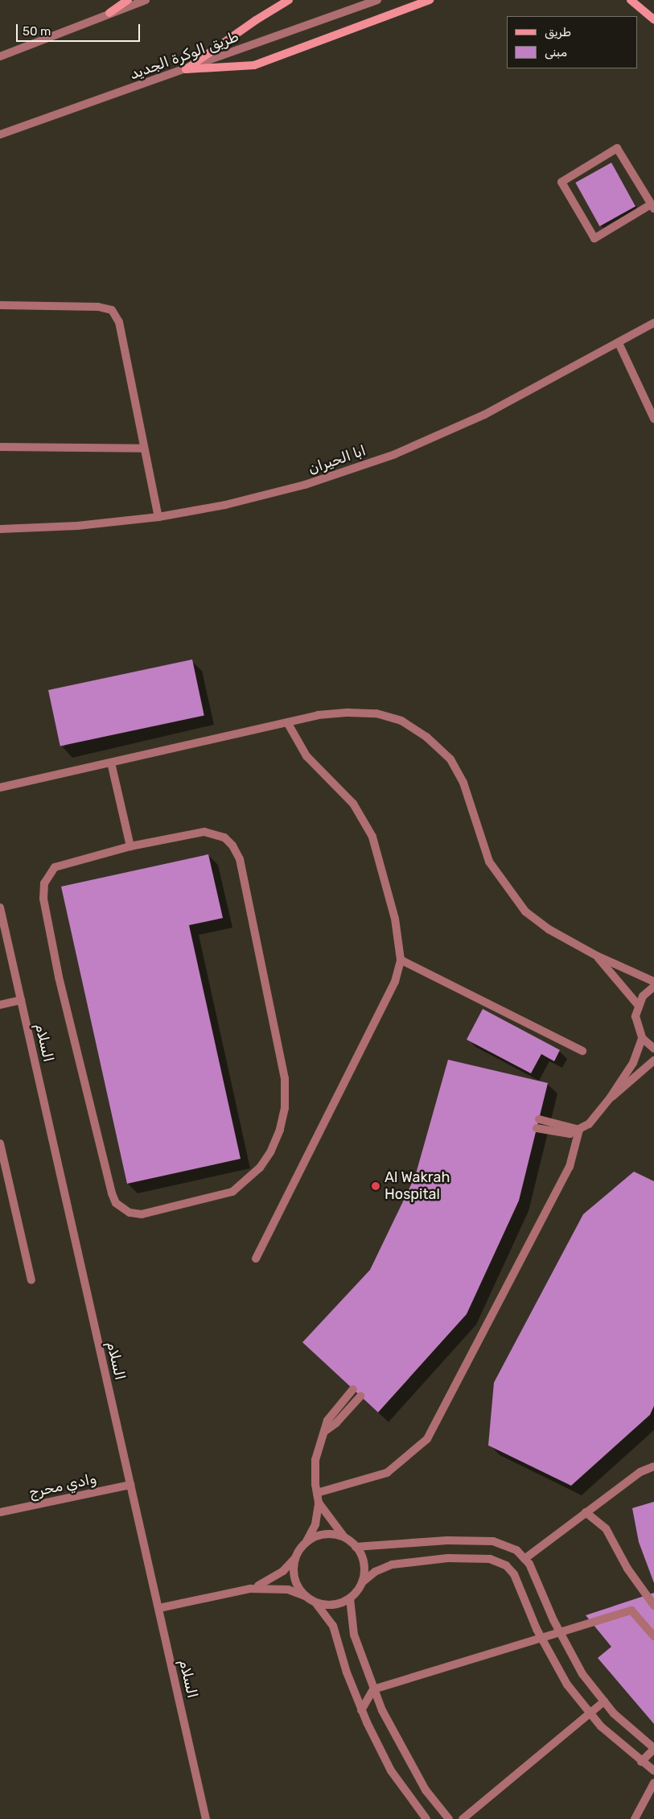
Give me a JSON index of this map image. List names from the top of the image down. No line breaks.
{"streets":{"street":["طريق الوكرة الجديد","ابا الحيران","السلام","وادي محرج"]},"crossings":[["السلام","وادي محرج"]],"places":["Al Wakrah Hospital"],"legend":["طريق","مبنى"],"scale_bar":"50 m"}
